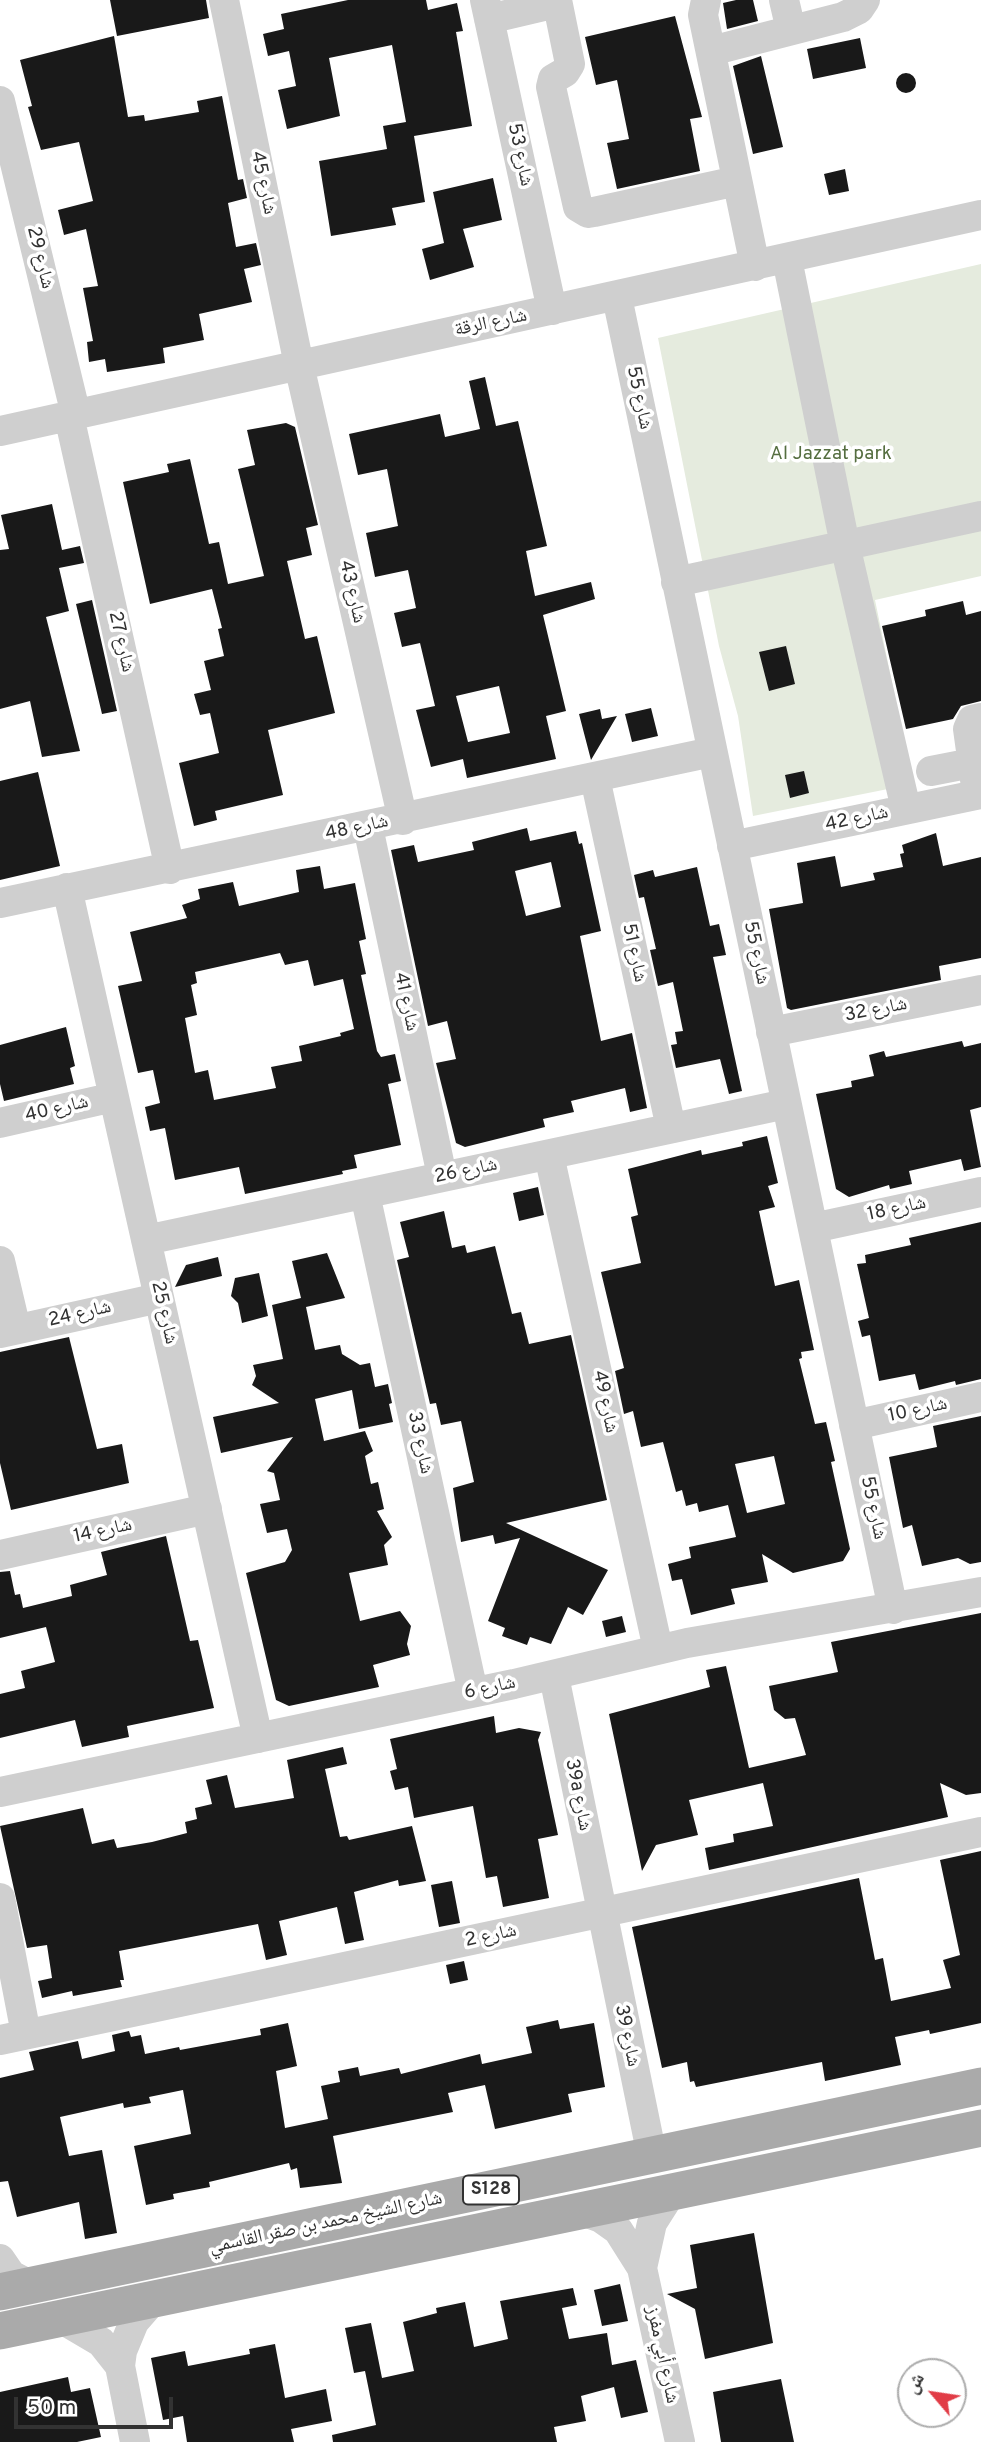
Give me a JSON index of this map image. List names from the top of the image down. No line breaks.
{"streets":{"main road":["S128","شارع الشيخ محمد بن صقر القاسمي"],"street":["شارع 53","شارع 45","شارع 29","شارع الرقة","شارع 55","شارع 43","شارع 27","شارع 42","شارع 48","شارع 51","شارع 41","شارع 32","شارع 40","شارع 26","شارع 18","شارع 25","شارع 24","شارع 49","شارع 10","شارع 33","شارع 14","شارع 6","39a شارع","شارع 2","شارع 39","شارع أبي مفرز"]},"crossings":[["شارع 53","شارع الرقة"],["شارع 45","شارع الرقة"],["شارع 45","شارع 43"],["شارع 29","شارع الرقة"],["شارع 29","شارع 27"],["شارع الرقة","شارع 55"],["شارع الرقة","شارع 43"],["شارع الرقة","شارع 27"],["شارع 55","شارع 42"],["شارع 55","شارع 48"],["شارع 55","شارع 32"],["شارع 55","شارع 26"],["شارع 55","شارع 18"],["شارع 55","شارع 10"],["شارع 55","شارع 6"],["شارع 43","شارع 48"],["شارع 27","شارع 48"],["شارع 48","شارع 51"],["شارع 48","شارع 41"],["شارع 48","شارع 25"],["شارع 51","شارع 26"],["شارع 41","شارع 26"],["شارع 40","شارع 25"],["شارع 26","شارع 25"],["شارع 26","شارع 49"],["شارع 26","شارع 33"],["شارع 25","شارع 24"],["شارع 25","شارع 14"],["شارع 25","شارع 6"],["شارع 49","شارع 6"],["شارع 33","شارع 6"],["شارع 6","39a شارع"],["39a شارع","شارع 2"],["39a شارع","شارع 39"],["شارع 2","شارع 39"],["شارع 39","شارع الشيخ محمد بن صقر القاسمي"],["شارع الشيخ محمد بن صقر القاسمي","شارع أبي مفرز"]],"parks":["Al Jazzat park"],"scale_bar":"50 m","north":"top left"}
